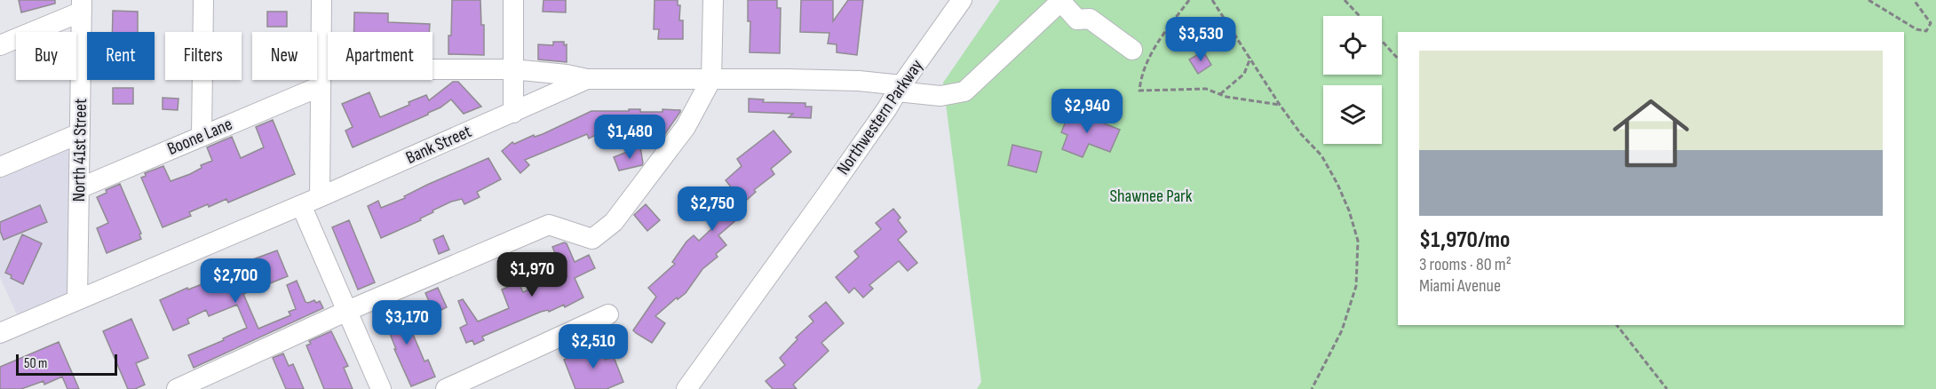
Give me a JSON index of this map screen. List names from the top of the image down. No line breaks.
{"streets":{"street":["Northwestern Parkway","Boone Lane","Bank Street","North 41st Street"]},"crossings":[["Northwestern Parkway","Bank Street"],["Boone Lane","Bank Street"],["Boone Lane","North 41st Street"],["Bank Street","North 41st Street"]],"parks":["Shawnee Park"],"scale_bar":"50 m","page":{"price":["$3,530","$2,940","$1,480","$2,750","$1,970","$2,700","$3,170","$2,510"],"chip":["Buy","Rent","Filters","New","Apartment"],"list":[{"name":"$1,970/mo","note":"3 rooms · 80 m² · Miami Avenue"}],"scale":"50 m"}}
